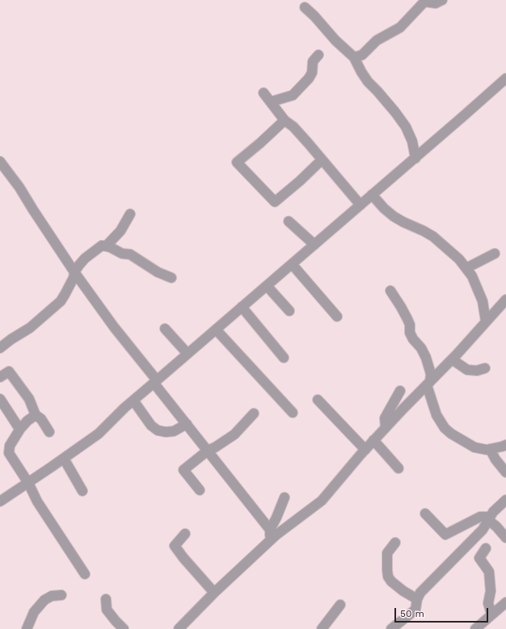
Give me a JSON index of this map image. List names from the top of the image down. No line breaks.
{"scale_bar":"50 m"}
